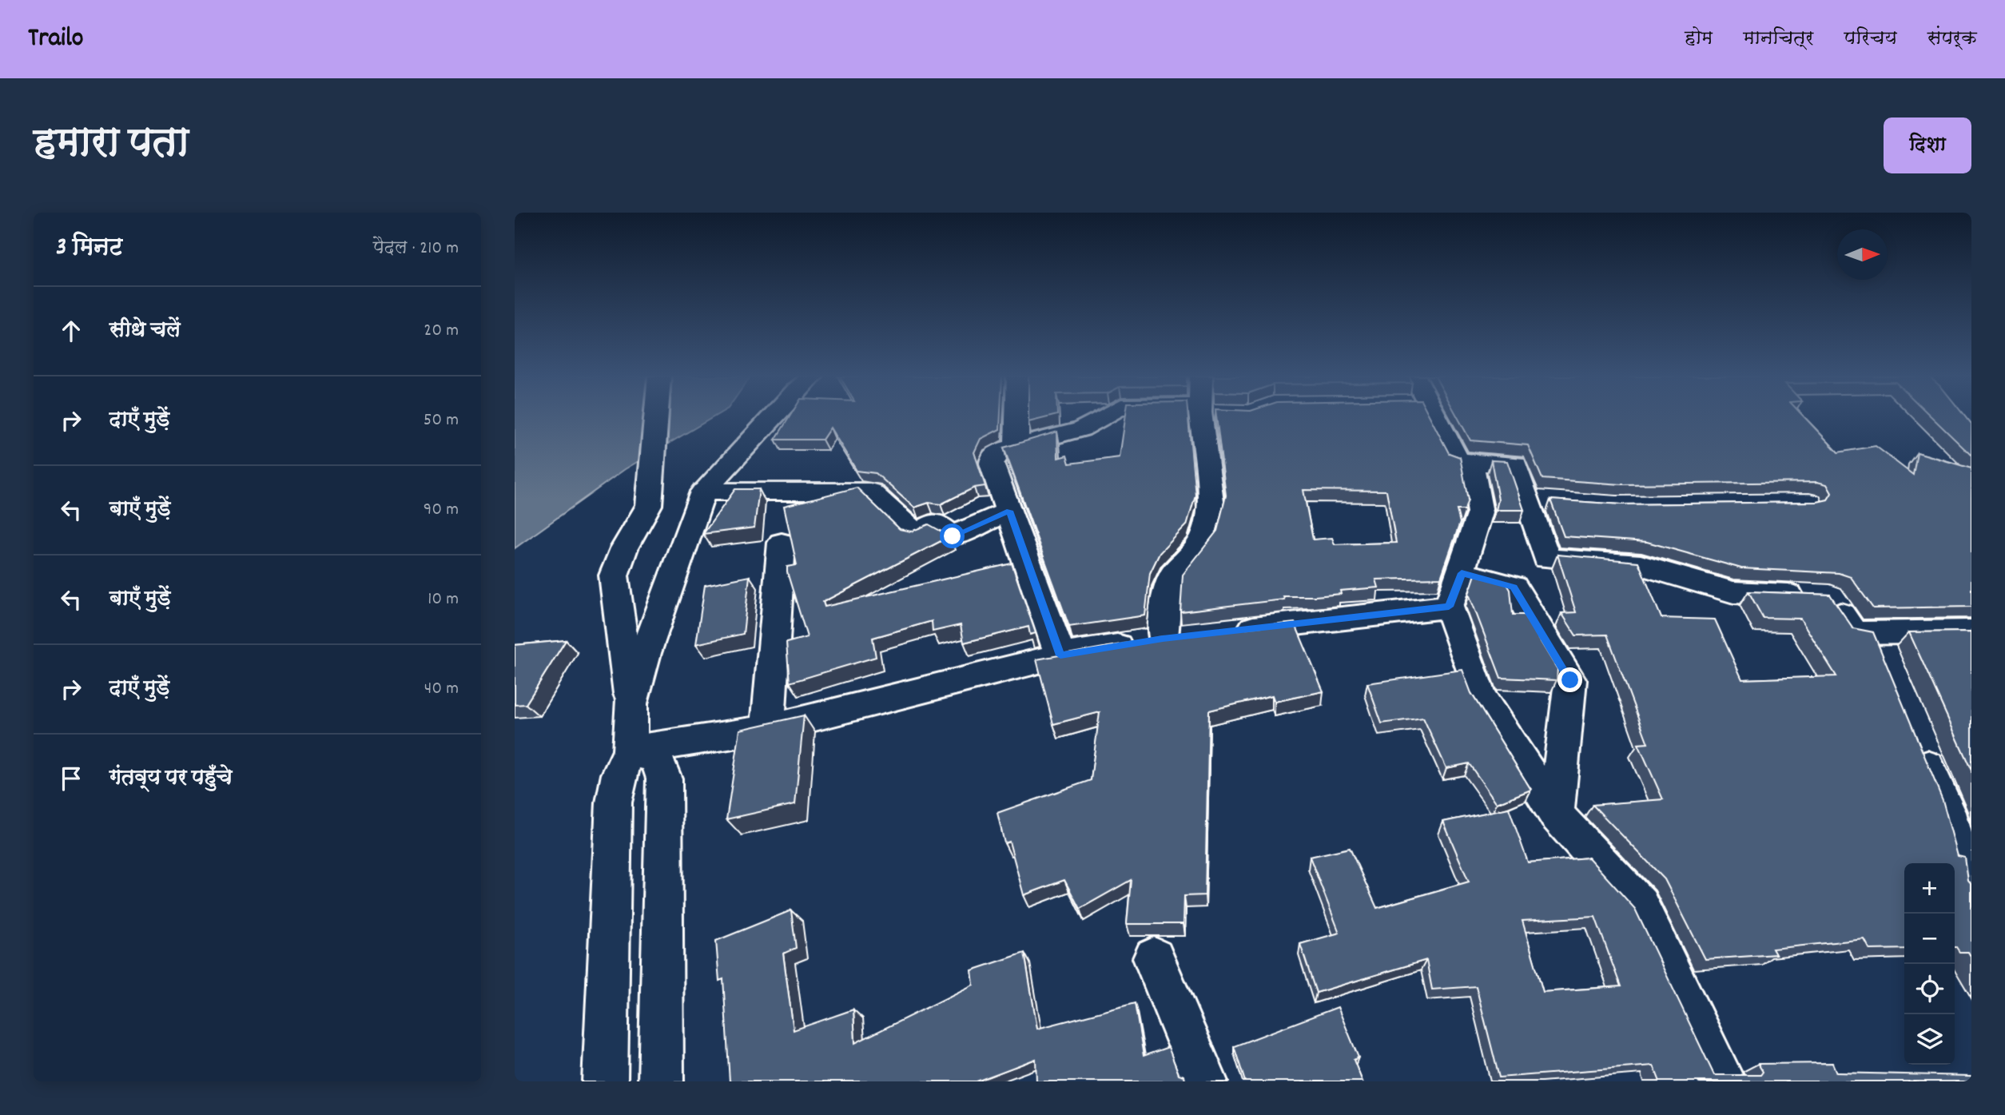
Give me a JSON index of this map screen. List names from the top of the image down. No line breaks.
{"north":"right","page":{"header":"Trailo","nav":["होम","मानचित्र","परिचय","संपर्क"],"title":"हमारा पता","buttons":"दिशा","heading":["3 मिनट","पैदल · 210 m"],"list":[["सीधे चलें","20 m"],["दाएँ मुड़ें","50 m"],["बाएँ मुड़ें","90 m"],["बाएँ मुड़ें","10 m"],["दाएँ मुड़ें","40 m"],"गंतव्य पर पहुँचे"],"map_buttons":["+","−"]}}
